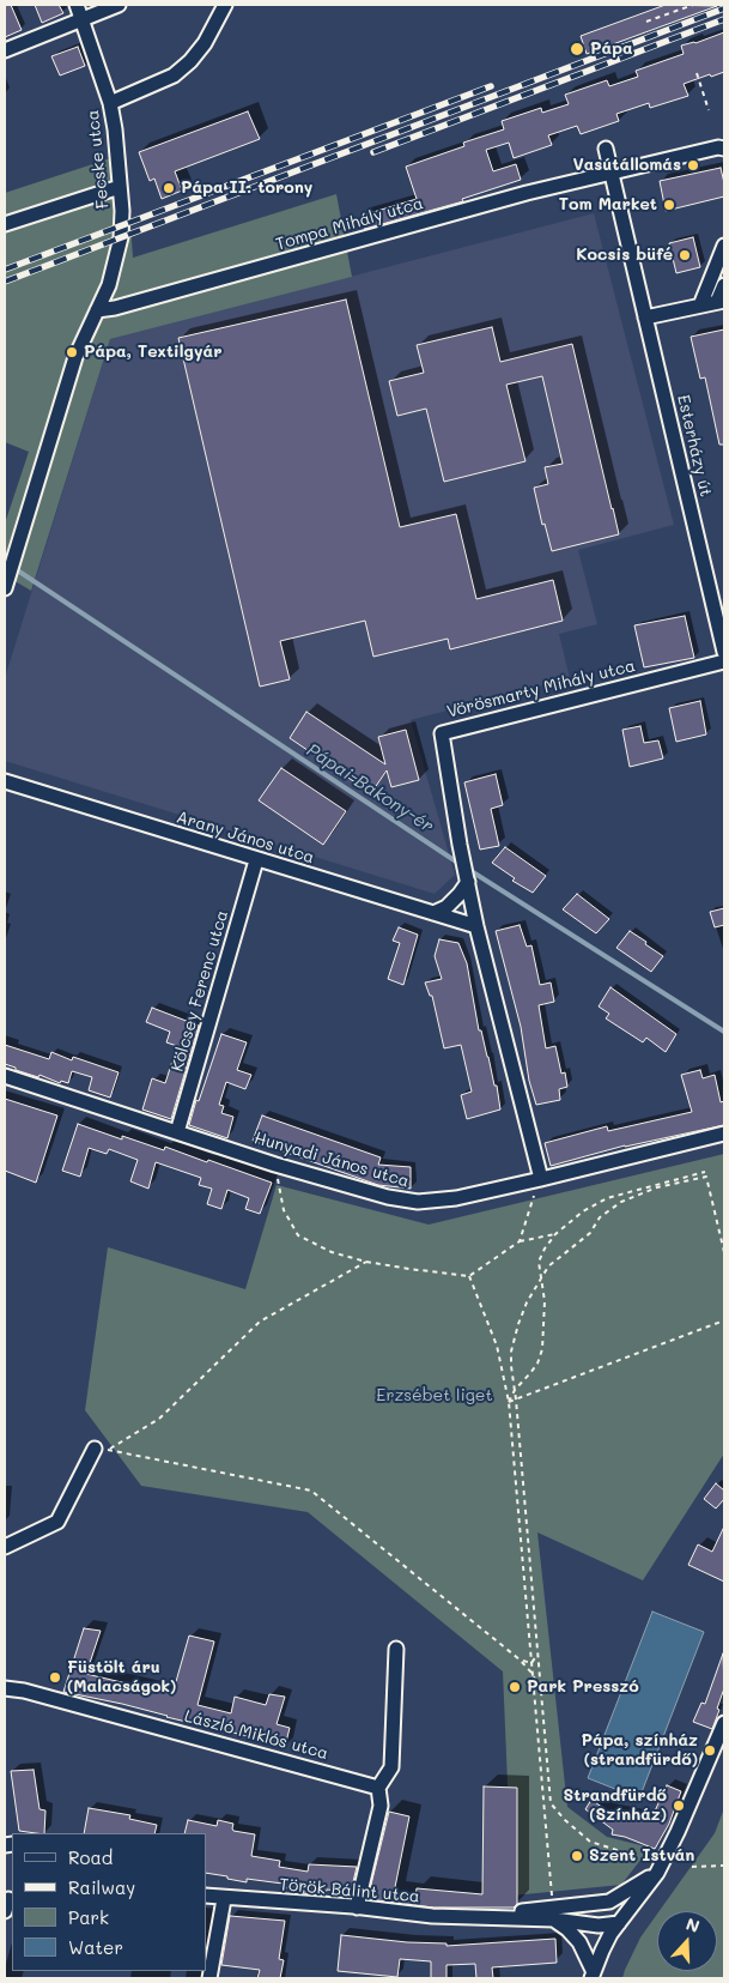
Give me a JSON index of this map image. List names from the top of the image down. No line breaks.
{"streets":{"street":["Fecske utca","Tompa Mihály utca","Esterházy út","Vörösmarty Mihály utca","Arany János utca","Kölcsey Ferenc utca","Hunyadi János utca","László Miklós utca","Török Bálint utca"]},"crossings":[["Fecske utca","Tompa Mihály utca"],["Tompa Mihály utca","Esterházy út"],["Arany János utca","Kölcsey Ferenc utca"],["Kölcsey Ferenc utca","Hunyadi János utca"]],"water":["Pápai-Bakony-ér"],"parks":["Erzsébet liget"],"places":["Pápa","Vasútállomás","Pápa II. torony","Tom Market","Kocsis büfé","Pápa, Textilgyár","Füstölt áru (Malacságok)","Park Presszó","Pápa, színház (strandfürdő)","Strandfürdő (Színház)","Szent István"],"legend":["Road","Railway","Park","Water"],"north":"top"}
